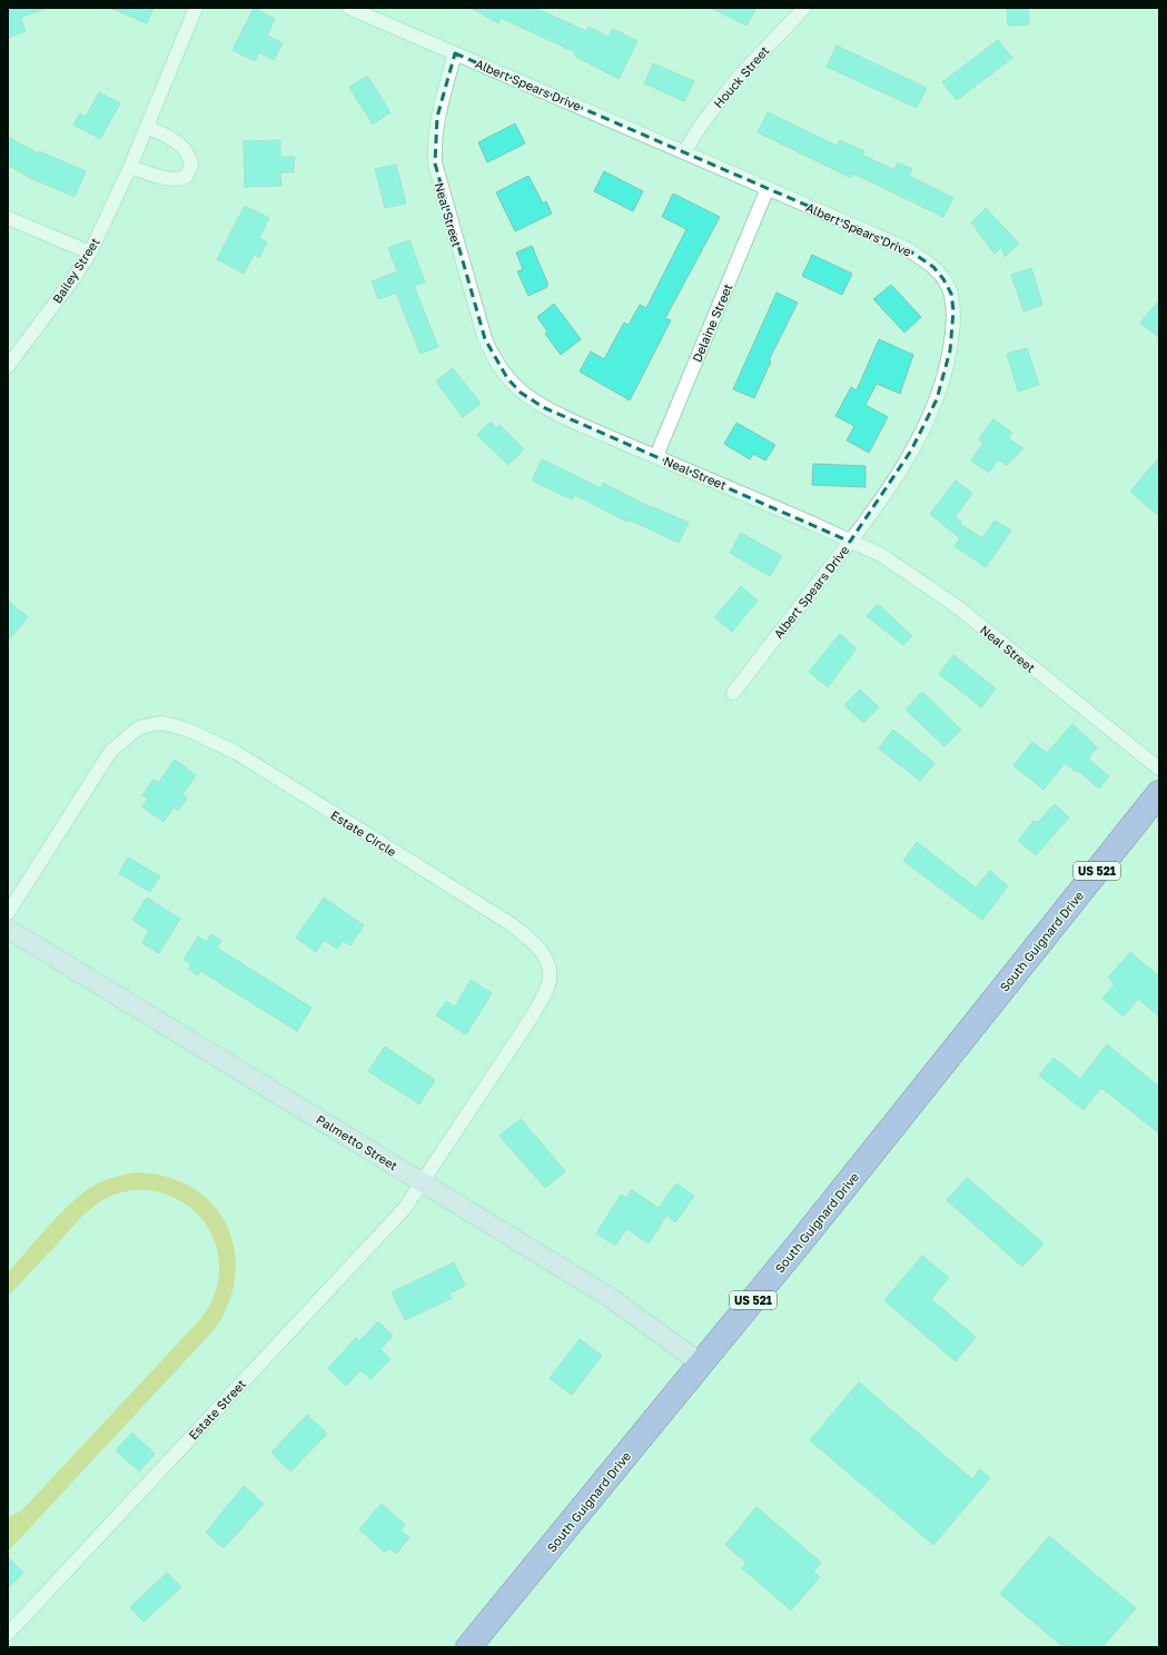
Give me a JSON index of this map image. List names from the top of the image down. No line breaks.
{"streets":{"highway":["US 521","South Guignard Drive"],"street":["Houck Street","Albert Spears Drive","Neal Street","Bailey Street","Delaine Street","Estate Circle","Palmetto Street","Estate Street"]},"crossings":[["Houck Street","Albert Spears Drive"],["Albert Spears Drive","Neal Street"],["Albert Spears Drive","Delaine Street"],["Neal Street","Delaine Street"],["Estate Circle","Palmetto Street"],["Estate Circle","Estate Street"],["South Guignard Drive","Palmetto Street"],["Palmetto Street","Estate Street"]]}
